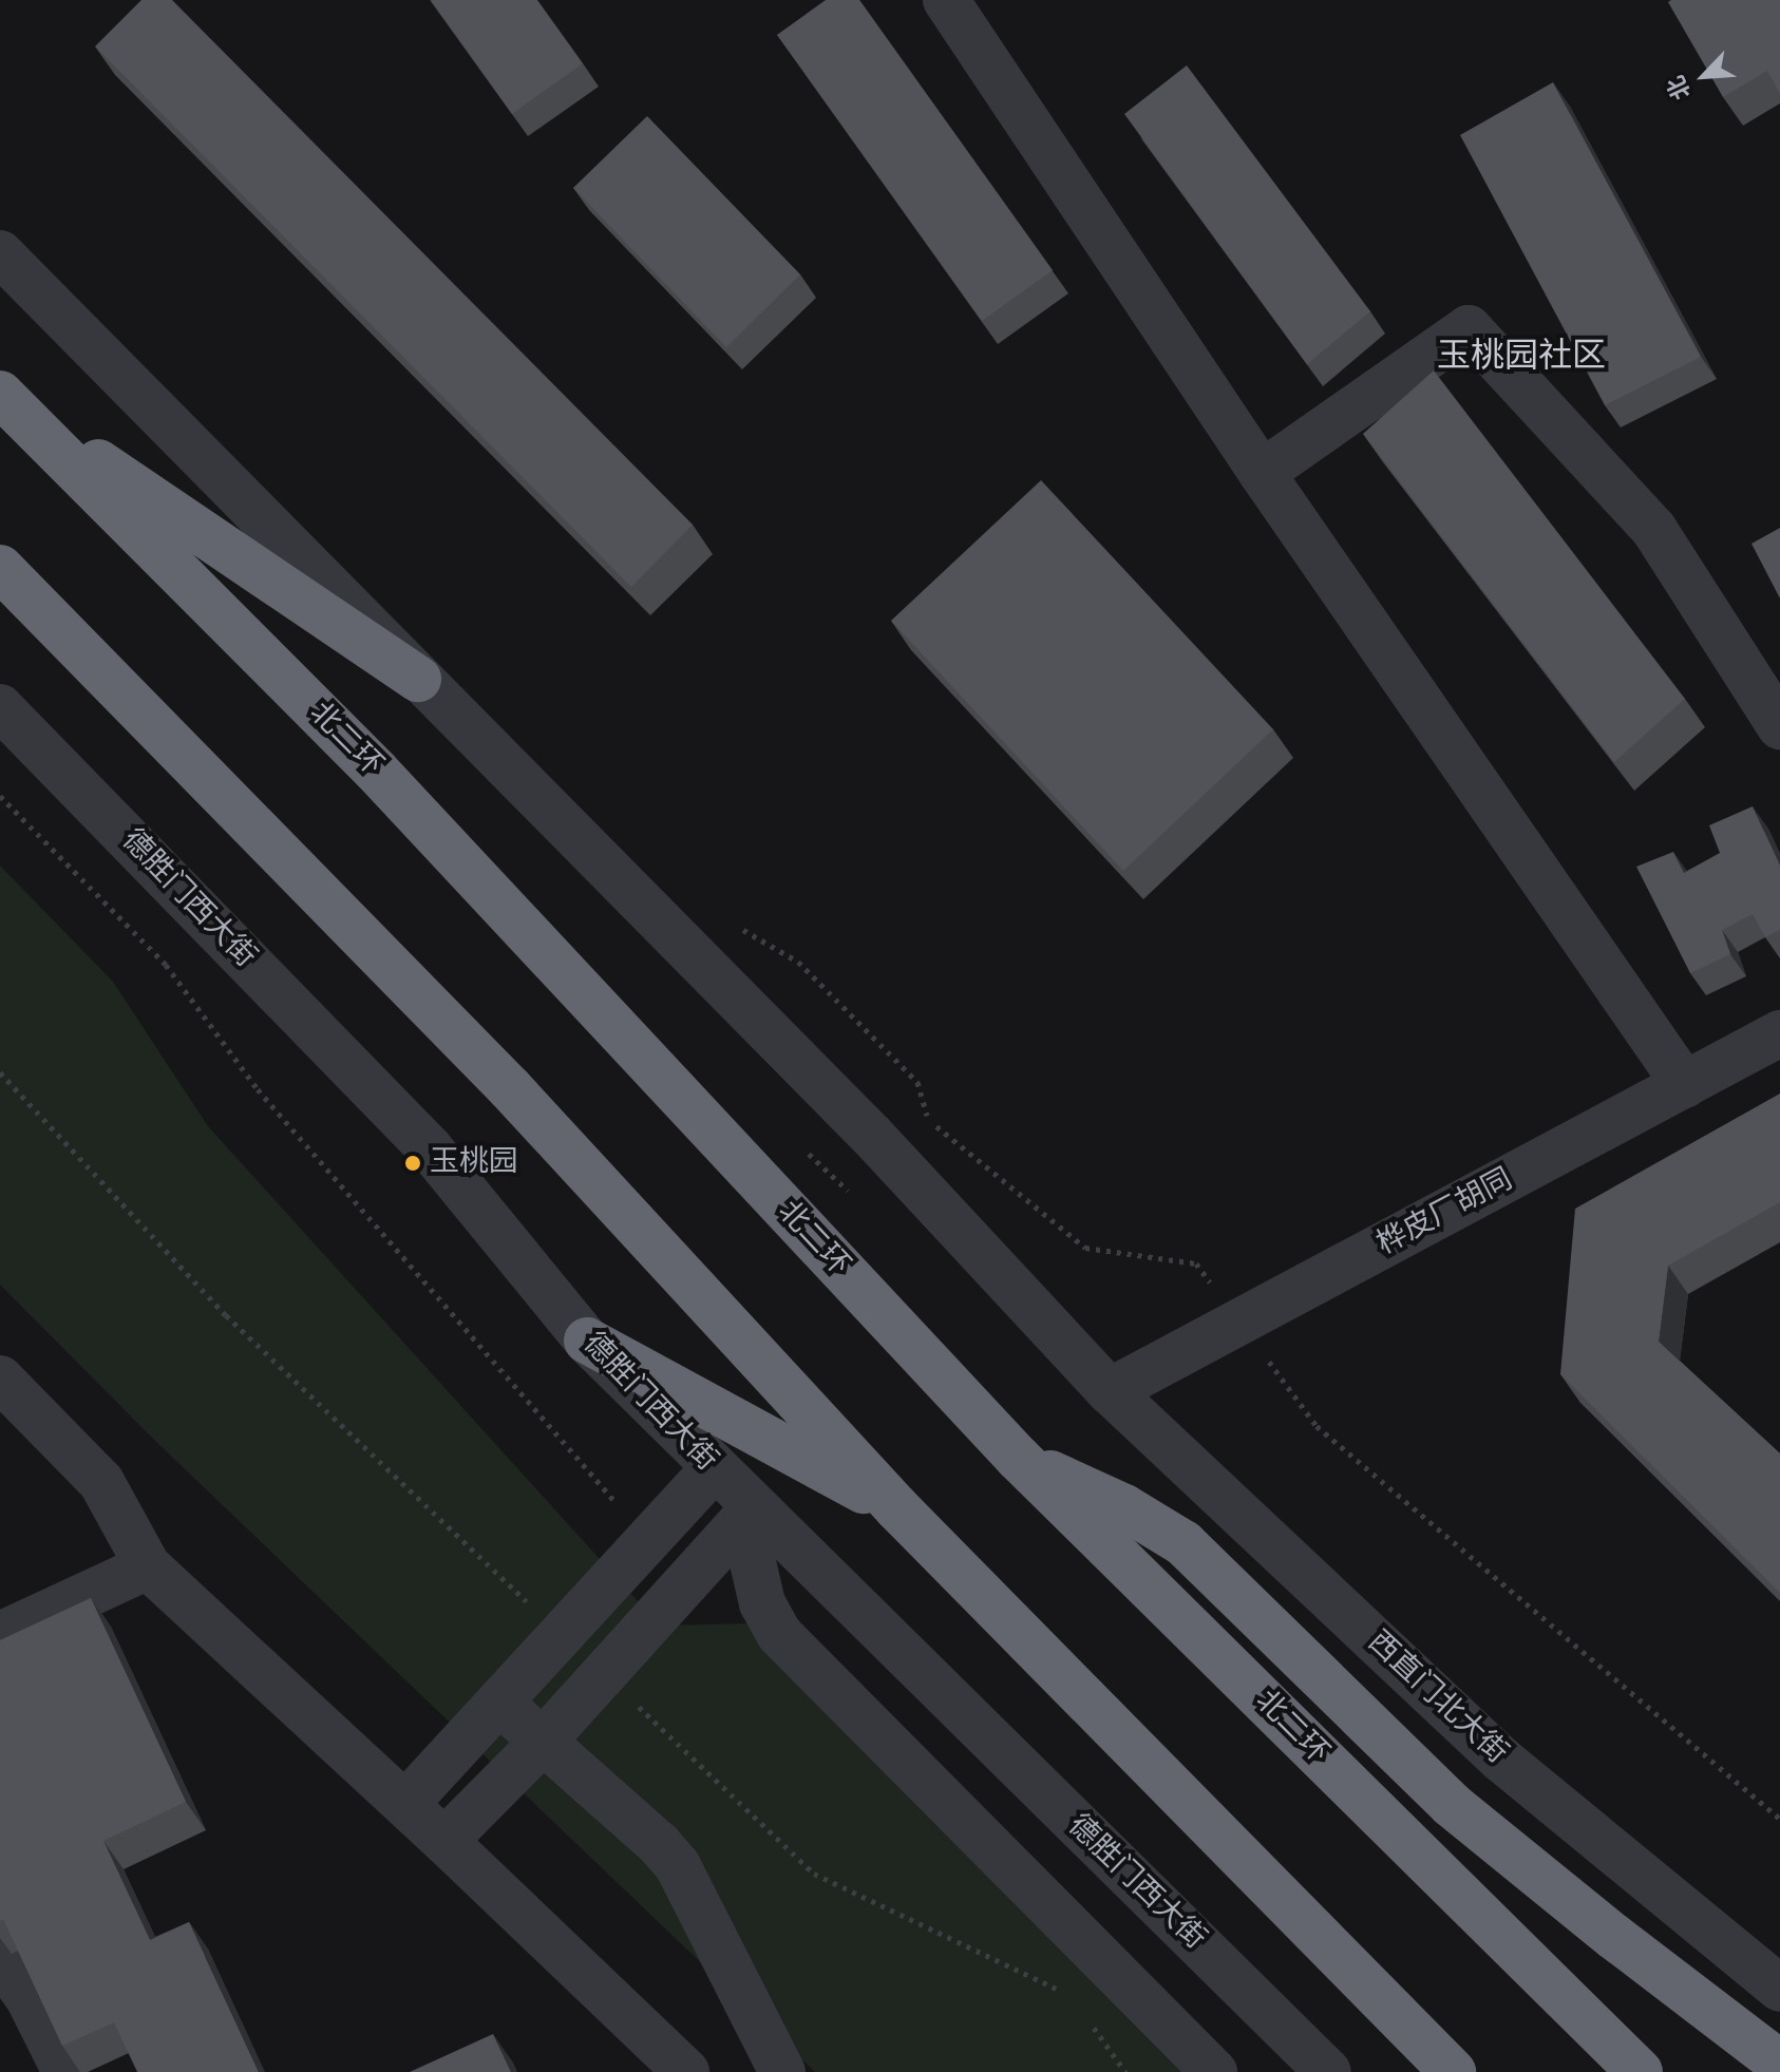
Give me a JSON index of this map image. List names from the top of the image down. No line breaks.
{"streets":{"highway":["北二环"],"street":["德胜门西大街","桦皮厂胡同","西直门北大街"]},"crossings":[["桦皮厂胡同","西直门北大街"]],"districts":["玉桃园社区"],"places":["玉桃园"],"north":"bottom left"}
